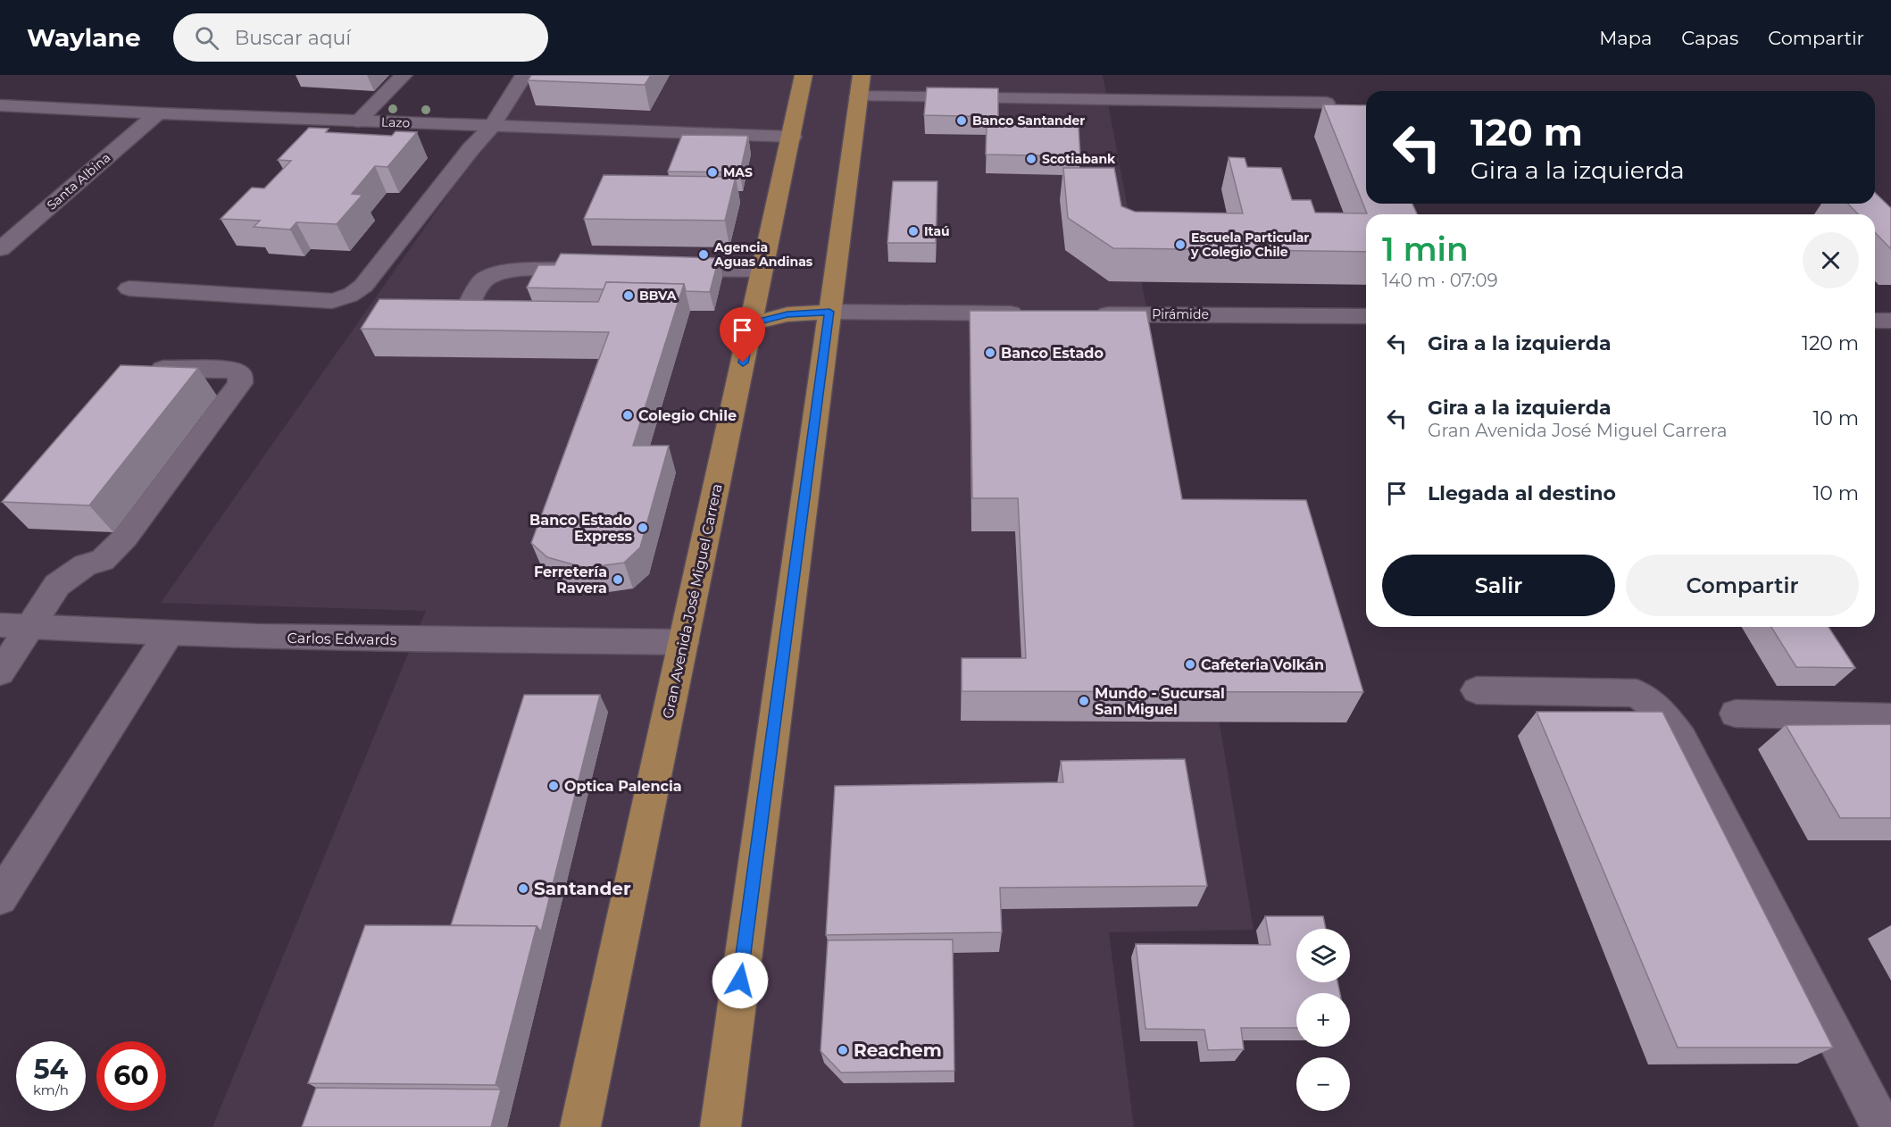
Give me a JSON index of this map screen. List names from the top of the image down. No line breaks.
{"streets":{"main road":["Gran Avenida José Miguel Carrera"],"street":["Lazo","Santa Albina","Pirámide","Carlos Edwards"]},"crossings":[["Lazo","Santa Albina"],["Lazo","Gran Avenida José Miguel Carrera"],["Gran Avenida José Miguel Carrera","Carlos Edwards"]],"places":["Banco Santander","Scotiabank","MAS","Itaú","Escuela Particular y Colegio Chile","Agencia Aguas Andinas","BBVA","Banco Estado","Colegio Chile","Banco Estado Express","Ferretería Ravera","Cafeteria Volkán","Mundo - Sucursal San Miguel","Optica Palencia","Santander","Reachem"],"page":{"header":"Waylane","search":"Buscar aquí","nav":["Mapa","Capas","Compartir"],"turn":["120 m","Gira a la izquierda"],"heading":["1 min","140 m · 07:09"],"list":[{"name":"Gira a la izquierda","value":"120 m"},{"name":"Gira a la izquierda","note":"Gran Avenida José Miguel Carrera","value":"10 m"},{"name":"Llegada al destino","value":"10 m"}],"buttons":["Salir","Compartir"],"map_buttons":["+","−"],"speed":"54 km/h","limit":"60"}}
